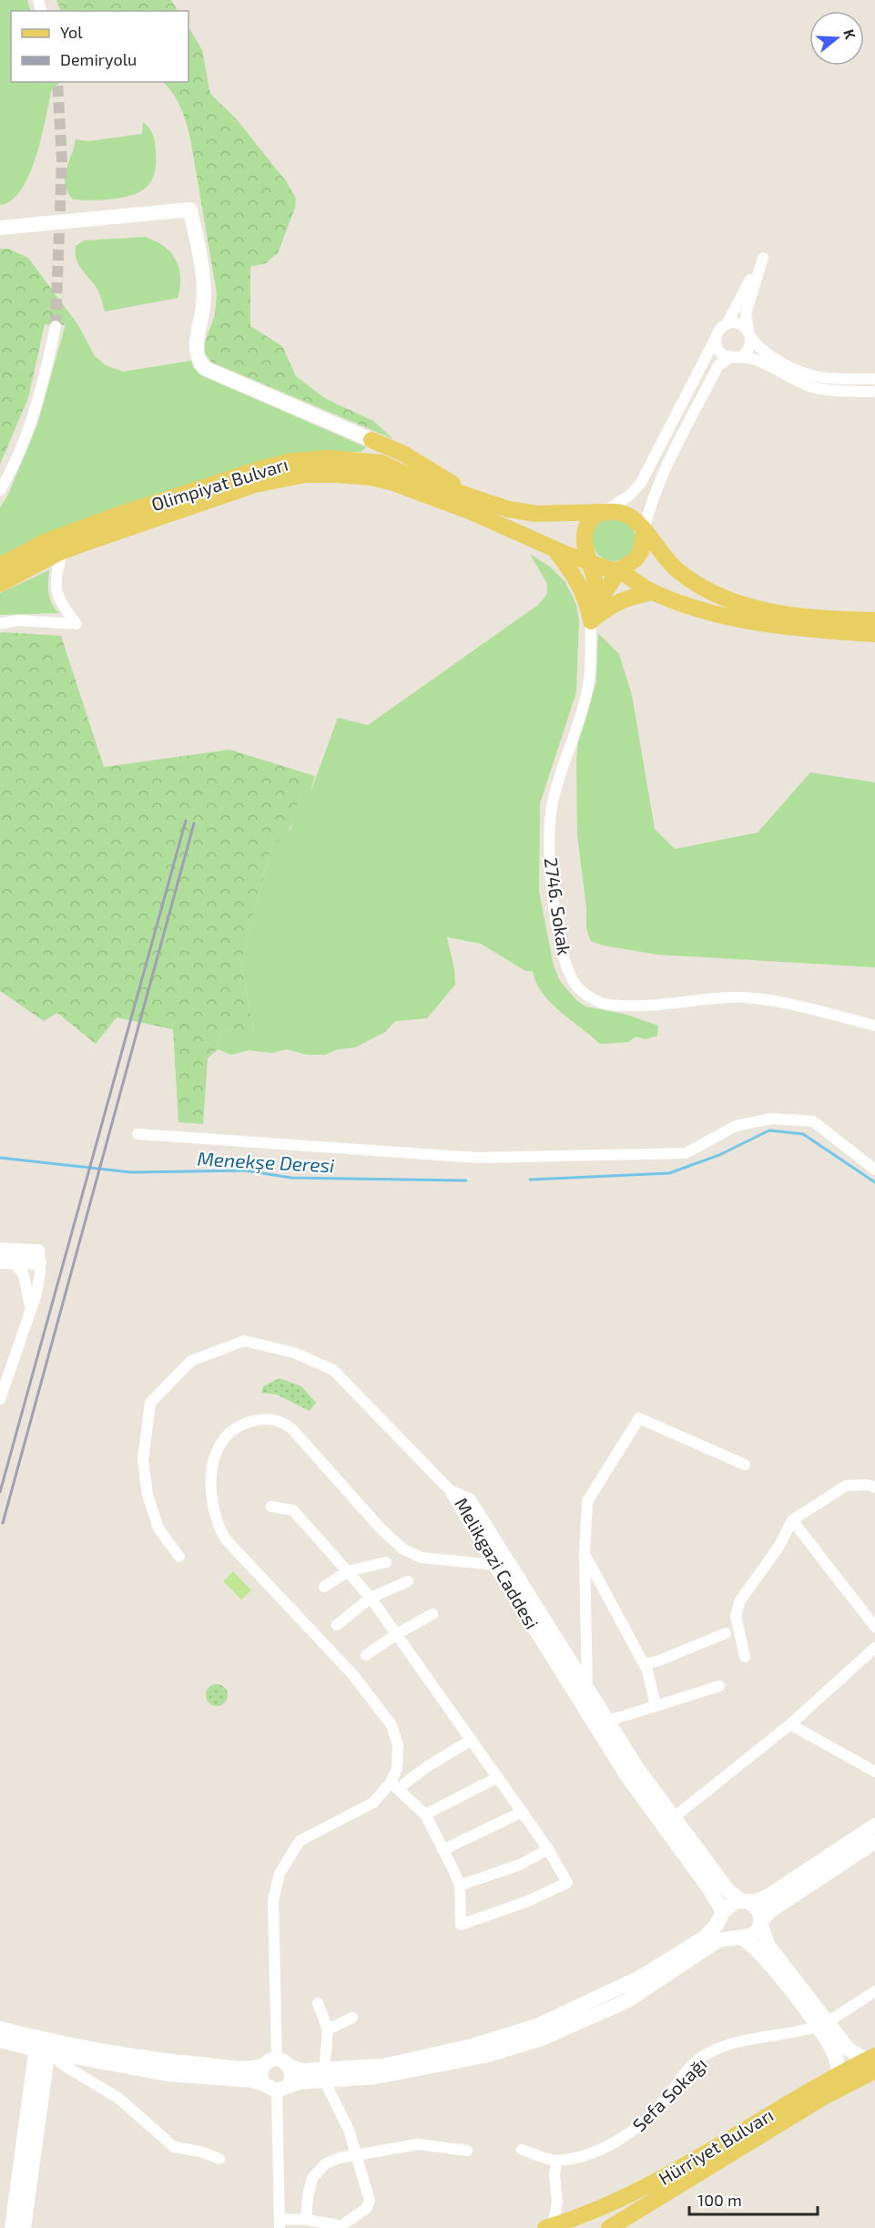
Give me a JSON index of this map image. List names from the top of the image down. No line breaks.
{"streets":{"main road":["Olimpiyat Bulvarı","Melikgazi Caddesi","Hürriyet Bulvarı"],"street":["2746. Sokak","Sefa Sokağı"]},"water":["Menekşe Deresi"],"legend":["Yol","Demiryolu"],"scale_bar":"100 m","north":"right"}
